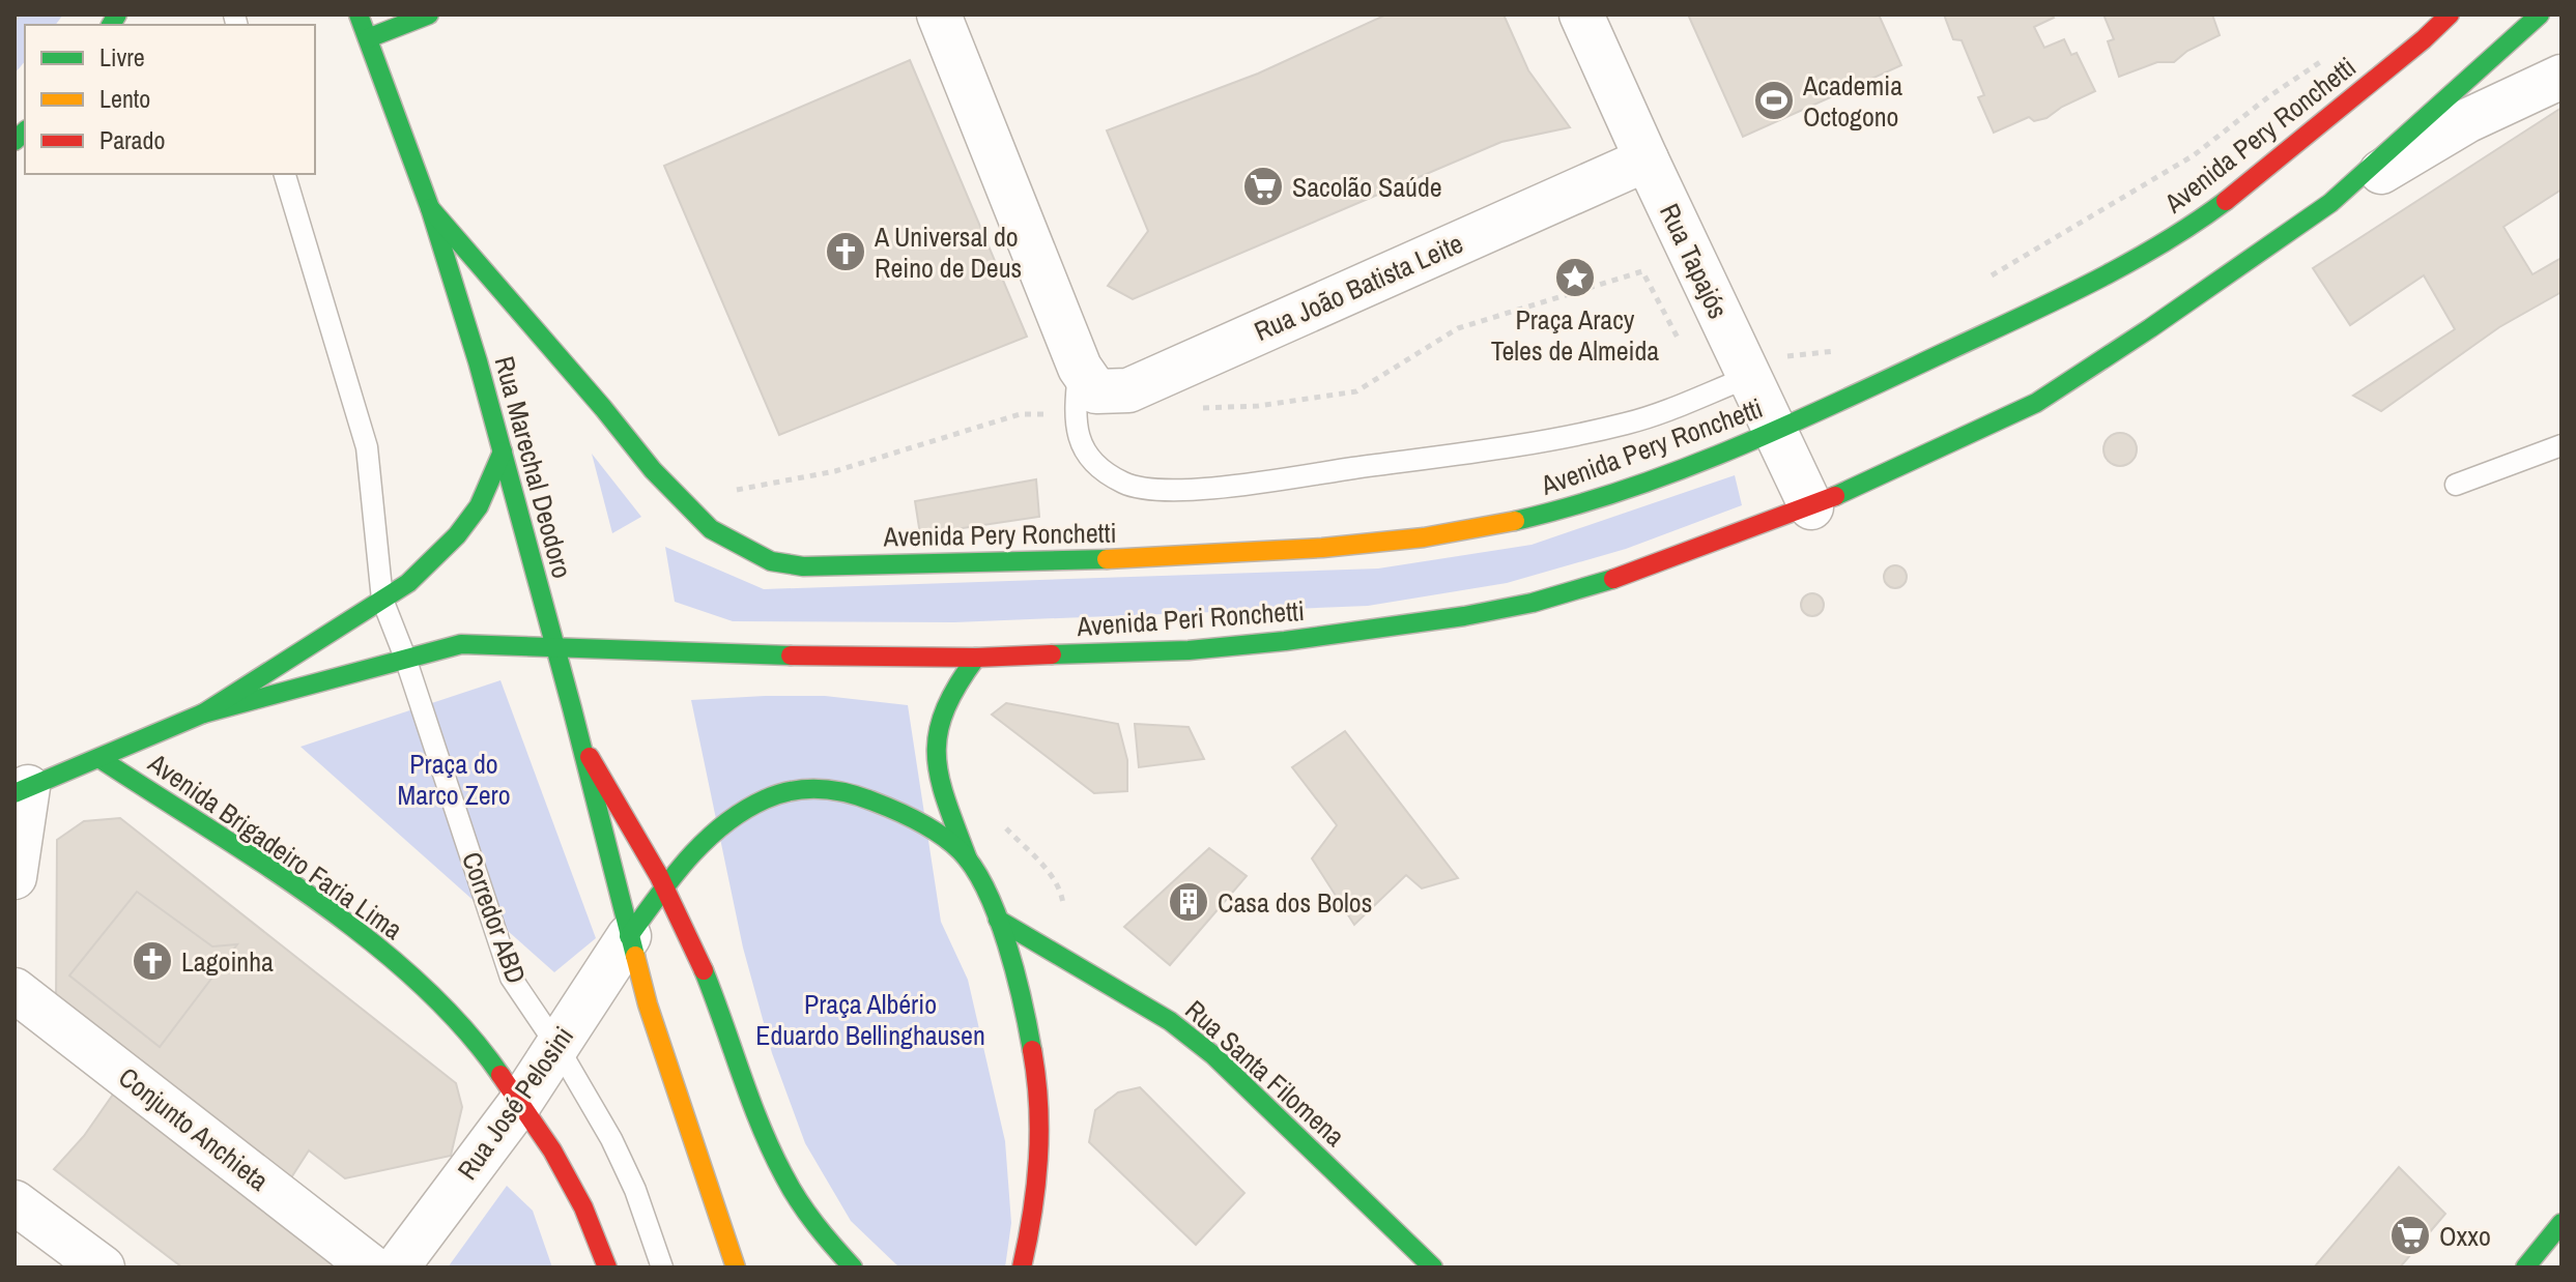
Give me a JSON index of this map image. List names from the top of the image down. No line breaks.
{"streets":{"main road":["Avenida Pery Ronchetti","Rua Marechal Deodoro","Avenida Peri Ronchetti","Avenida Brigadeiro Faria Lima","Rua Santa Filomena"],"street":["Rua Tapajós","Rua João Batista Leite","Rua José Pelosini","Conjunto Anchieta"],"lane":["Corredor ABD"]},"crossings":[["Avenida Pery Ronchetti","Rua Tapajós"],["Avenida Pery Ronchetti","Rua Marechal Deodoro"],["Rua Tapajós","Rua João Batista Leite"],["Rua Tapajós","Avenida Peri Ronchetti"],["Rua Marechal Deodoro","Avenida Peri Ronchetti"],["Rua Marechal Deodoro","Rua José Pelosini"],["Avenida Peri Ronchetti","Corredor ABD"],["Avenida Brigadeiro Faria Lima","Rua José Pelosini"],["Corredor ABD","Rua José Pelosini"]],"parks":["Praça do Marco Zero","Praça Albério Eduardo Bellinghausen"],"places":{"sports":["Academia Octogono"],"supermarket":["Sacolão Saúde","Oxxo"],"church":["A Universal do Reino de Deus","Lagoinha"],"place":["Praça Aracy Teles de Almeida"],"building":["Casa dos Bolos"]},"legend":["Livre","Lento","Parado"]}
